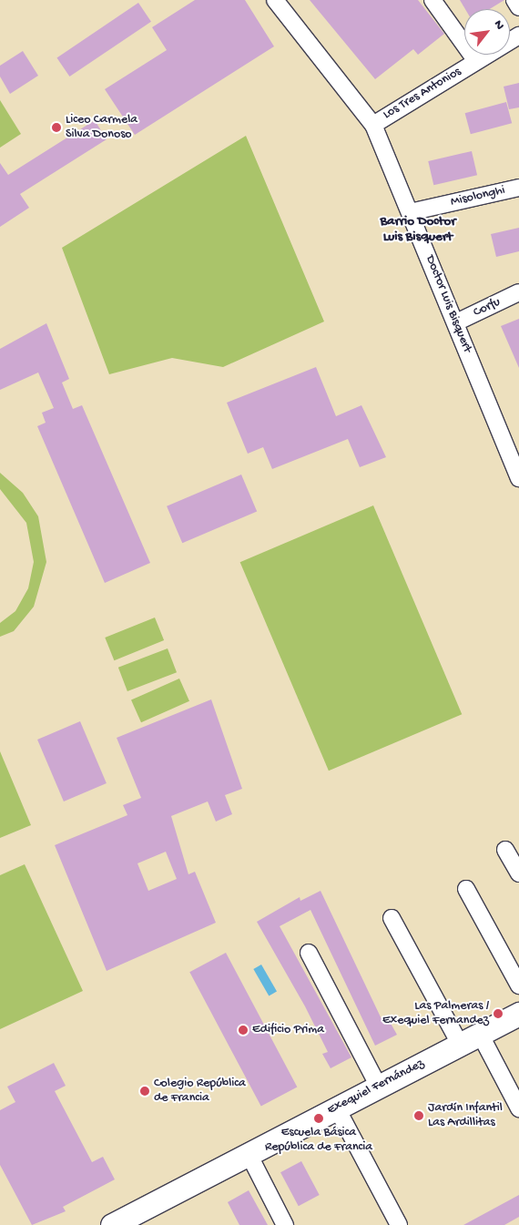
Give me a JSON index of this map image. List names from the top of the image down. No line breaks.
{"streets":{"street":["Los Tres Antonios","Misolonghi","Doctor Luis Bisquert","Corfu","Exequiel Fernández"]},"crossings":[["Los Tres Antonios","Doctor Luis Bisquert"],["Misolonghi","Doctor Luis Bisquert"],["Doctor Luis Bisquert","Corfu"]],"districts":["Barrio Doctor Luis Bisquert"],"places":["Liceo Carmela Silva Donoso","Las Palmeras / Exequiel Fernandez","Edificio Prima","Colegio República de Francia","Jardín Infantil Las Ardillitas","Escuela Básica República de Francia"],"north":"top right"}
